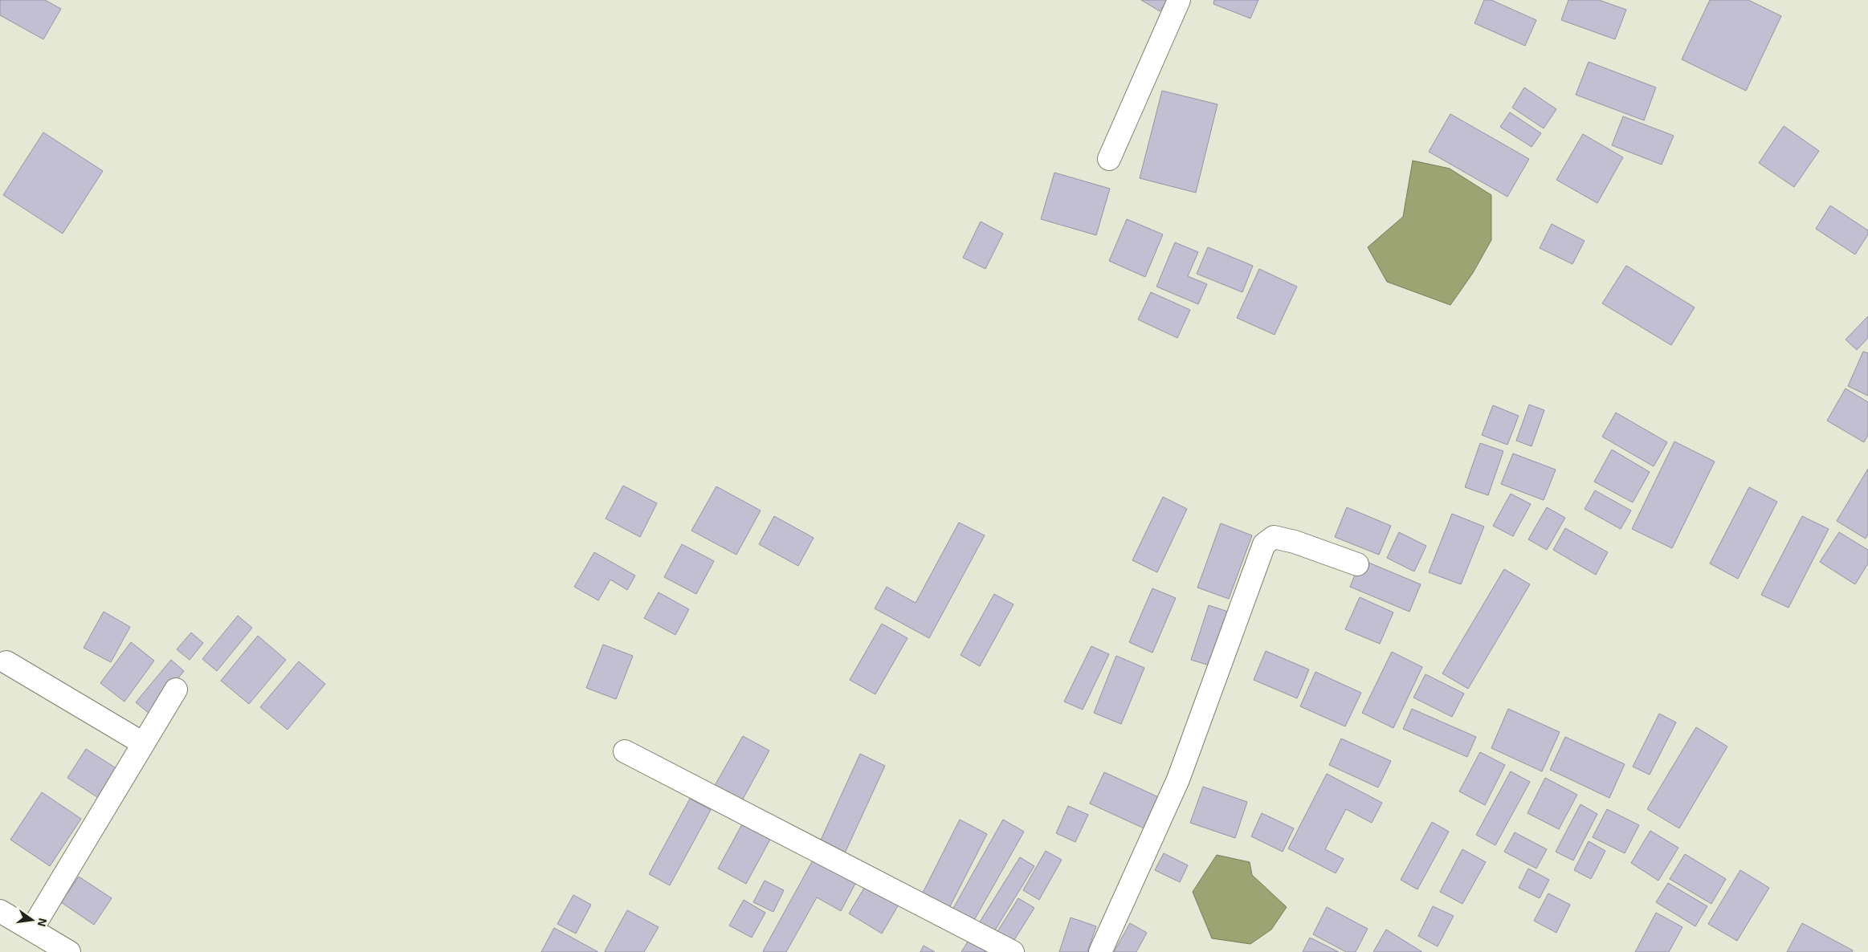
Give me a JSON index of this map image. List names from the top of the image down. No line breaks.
{"north":"right"}
